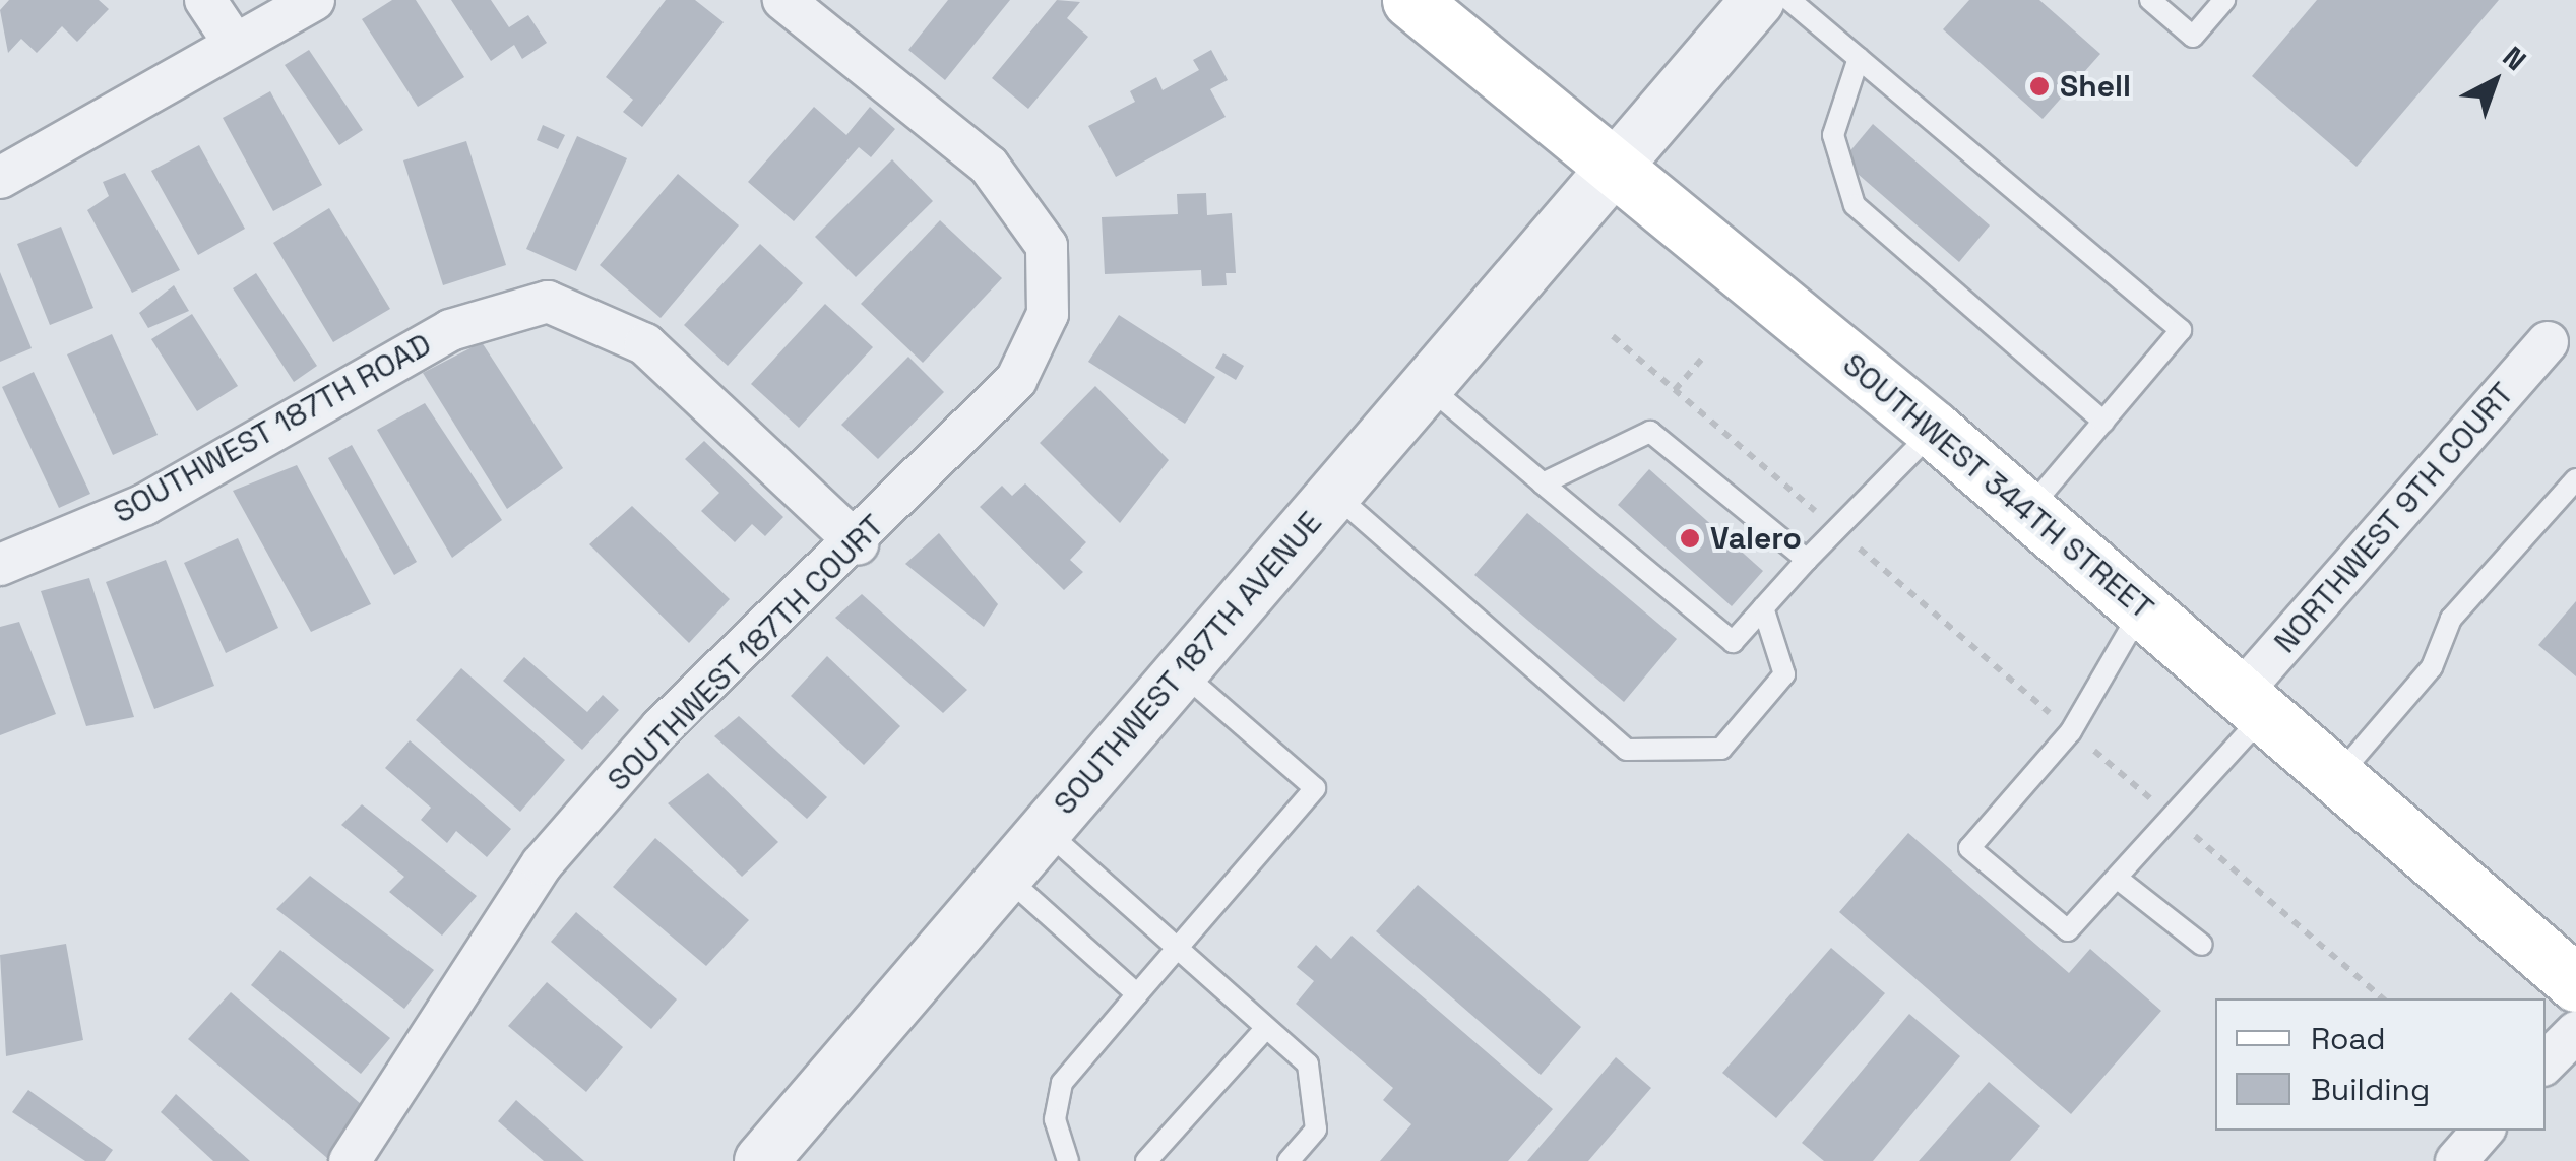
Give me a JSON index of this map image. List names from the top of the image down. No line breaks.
{"streets":{"main road":["SOUTHWEST 344TH STREET"],"street":["SOUTHWEST 187TH ROAD","NORTHWEST 9TH COURT","SOUTHWEST 187TH COURT","SOUTHWEST 187TH AVENUE"]},"crossings":[["SOUTHWEST 187TH ROAD","SOUTHWEST 187TH COURT"],["SOUTHWEST 344TH STREET","NORTHWEST 9TH COURT"],["SOUTHWEST 344TH STREET","SOUTHWEST 187TH AVENUE"]],"places":["Shell","Valero"],"legend":["Road","Building"],"north":"top right"}
